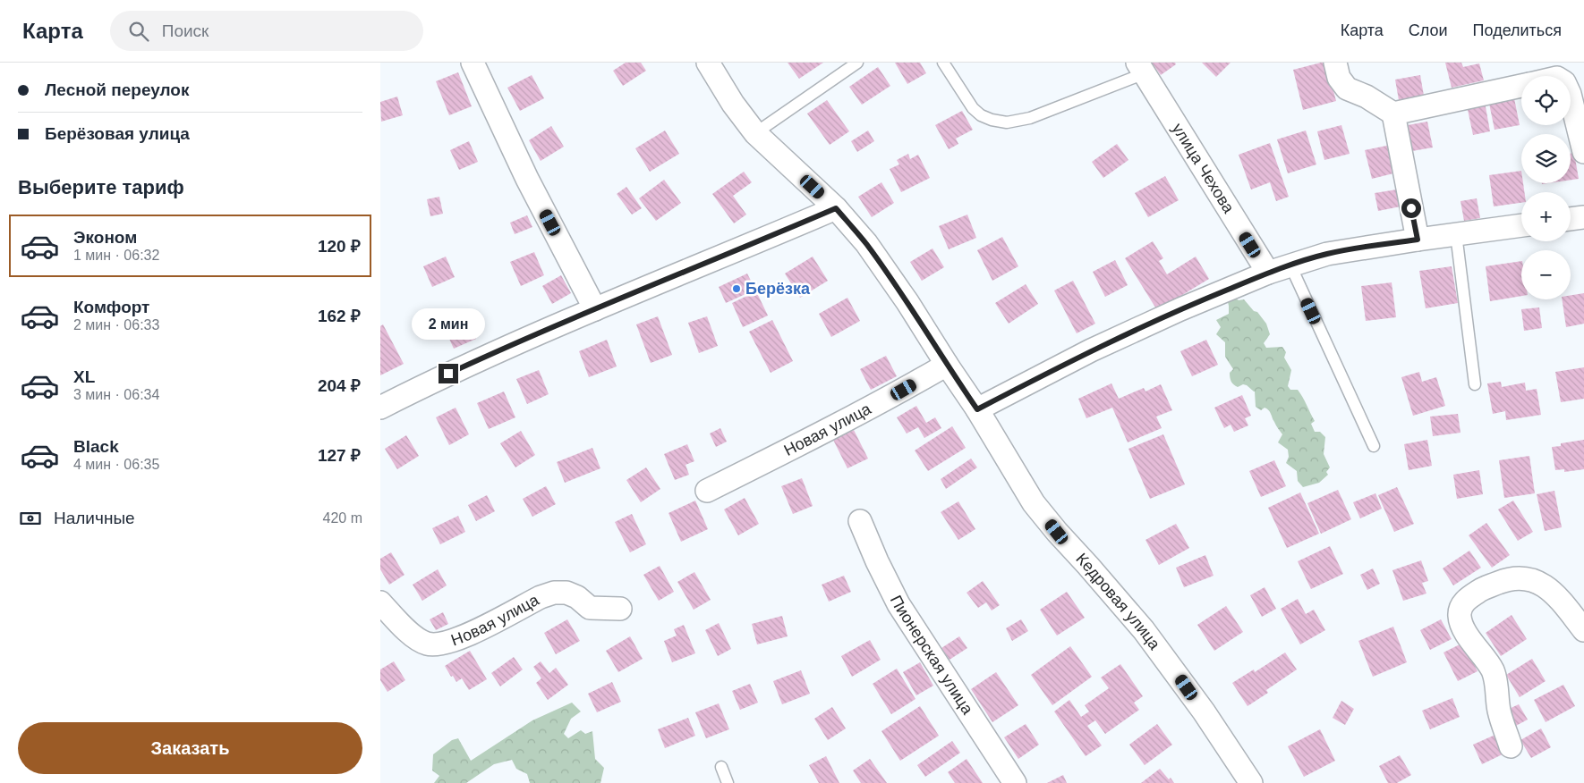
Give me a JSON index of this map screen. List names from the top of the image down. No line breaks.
{"streets":{"street":["улица Чехова","Новая улица","Кедровая улица","Пионерская улица"]},"crossings":[["Новая улица","Кедровая улица"]],"places":["Берёзка"],"page":{"header":"Карта","search":"Поиск","nav":["Карта","Слои","Поделиться"],"banner":["Лесной переулок","Берёзовая улица"],"map_buttons":["+","−"],"heading":"Выберите тариф","list":[{"name":"Эконом","note":"1 мин · 06:32","value":"120 ₽"},{"name":"Комфорт","note":"2 мин · 06:33","value":"162 ₽"},{"name":"XL","note":"3 мин · 06:34","value":"204 ₽"},{"name":"Black","note":"4 мин · 06:35","value":"127 ₽"}],"bubble":"2 мин","pay":["Наличные","420 m"],"buttons":"Заказать"}}
